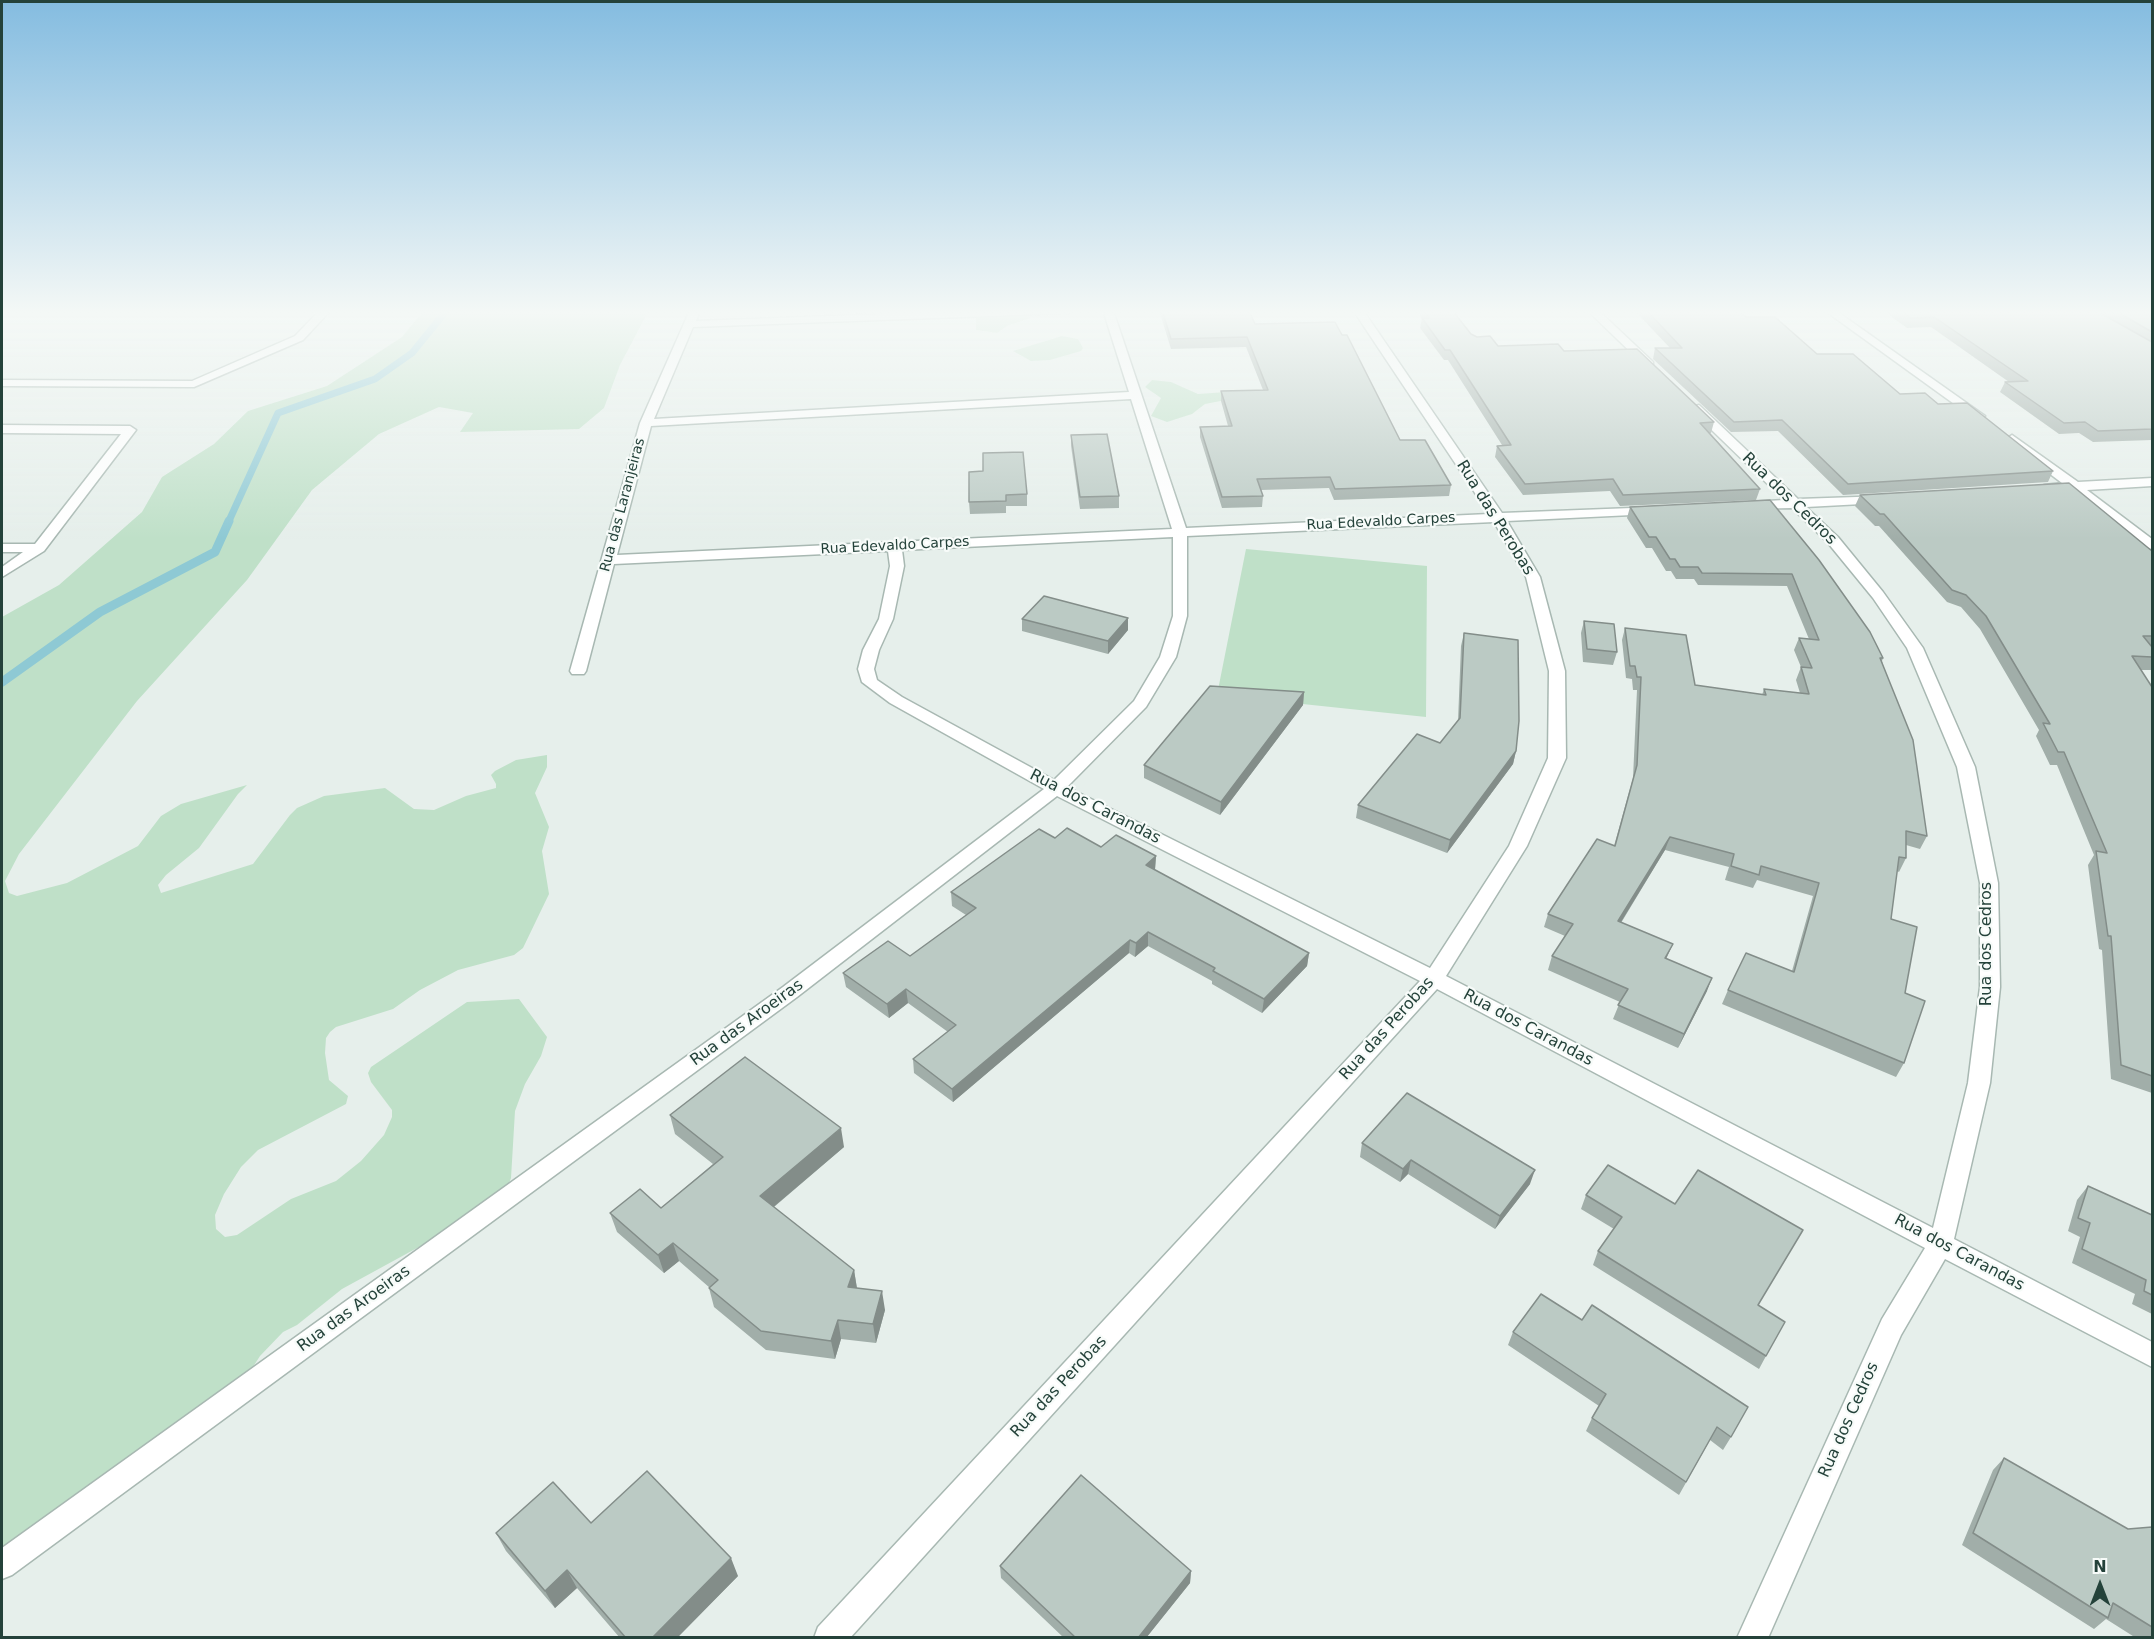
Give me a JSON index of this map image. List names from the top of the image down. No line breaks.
{"streets":{"street":["Rua dos Cedros","Rua das Laranjeiras","Rua das Perobas","Rua Edevaldo Carpes","Rua dos Carandas","Rua das Aroeiras"]},"crossings":[["Rua dos Cedros","Rua dos Carandas"],["Rua das Laranjeiras","Rua Edevaldo Carpes"],["Rua das Perobas","Rua Edevaldo Carpes"],["Rua das Perobas","Rua dos Carandas"],["Rua Edevaldo Carpes","Rua dos Carandas"],["Rua Edevaldo Carpes","Rua das Aroeiras"],["Rua dos Carandas","Rua das Aroeiras"]],"north":"top"}
